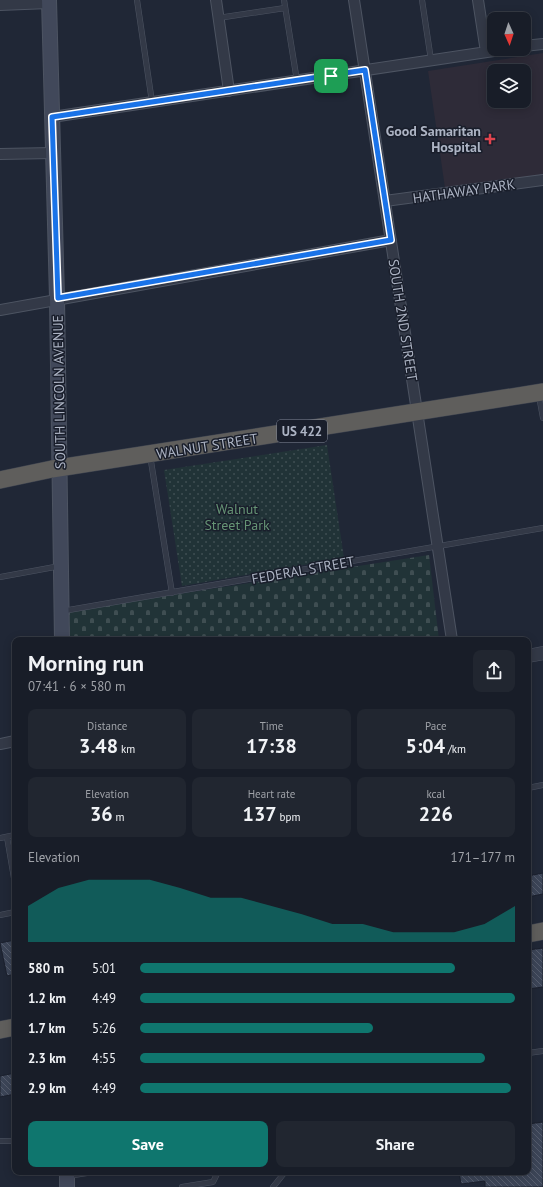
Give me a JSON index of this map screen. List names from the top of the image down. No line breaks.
{"streets":{"highway":["US 422","WALNUT STREET"],"main road":["SOUTH LINCOLN AVENUE"],"street":["HATHAWAY PARK","SOUTH 2ND STREET"],"lane":["FEDERAL STREET"]},"crossings":[["HATHAWAY PARK","SOUTH 2ND STREET"],["SOUTH 2ND STREET","WALNUT STREET"],["SOUTH 2ND STREET","FEDERAL STREET"],["SOUTH LINCOLN AVENUE","US 422"],["SOUTH LINCOLN AVENUE","WALNUT STREET"],["SOUTH LINCOLN AVENUE","FEDERAL STREET"],["US 422","WALNUT STREET"]],"parks":["Walnut Street Park"],"places":{"health":["Good Samaritan Hospital"]},"north":"bottom","page":{"heading":["Morning run","07:41 · 6 × 580 m"],"stats":[["Distance","3.48 km"],["Time","17:38"],["Pace","5:04 /km"],["Elevation","36 m"],["Heart rate","137 bpm"],["kcal","226"]],"chart":["Elevation","171–177 m"],"list":[{"name":"580 m","note":"5:01"},{"name":"1.2 km","note":"4:49"},{"name":"1.7 km","note":"5:26"},{"name":"2.3 km","note":"4:55"},{"name":"2.9 km","note":"4:49"}],"buttons":["Save","Share"]}}
